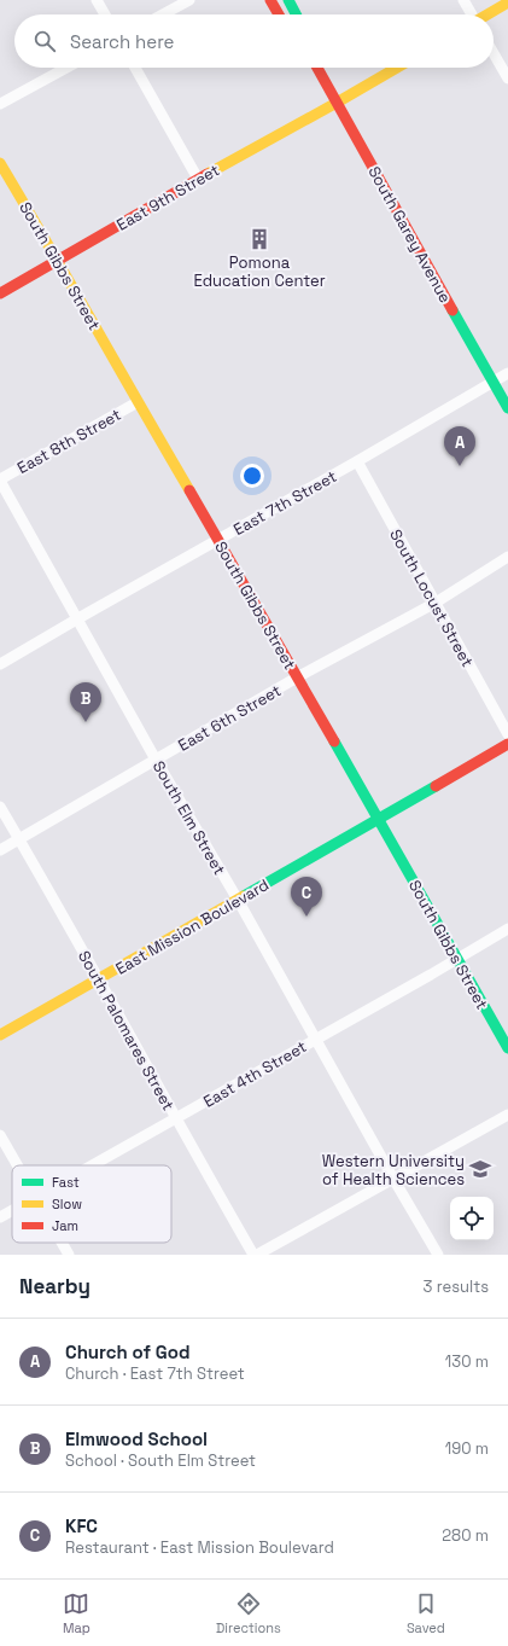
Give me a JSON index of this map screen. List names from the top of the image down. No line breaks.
{"streets":{"street":["East 9th Street","South Garey Avenue","South Gibbs Street","East 8th Street","East 7th Street","South Locust Street","East 6th Street","South Elm Street","East Mission Boulevard","South Palomares Street","East 4th Street"]},"crossings":[["East 9th Street","South Garey Avenue"],["East 9th Street","South Gibbs Street"],["South Garey Avenue","East 7th Street"],["South Gibbs Street","East 8th Street"],["South Gibbs Street","East 7th Street"],["South Gibbs Street","East 6th Street"],["South Gibbs Street","East Mission Boulevard"],["South Gibbs Street","East 4th Street"],["East 8th Street","South Elm Street"],["East 7th Street","South Locust Street"],["East 7th Street","South Elm Street"],["South Locust Street","East 6th Street"],["East 6th Street","South Elm Street"],["East 6th Street","South Palomares Street"],["South Elm Street","East Mission Boulevard"],["South Elm Street","East 4th Street"],["East Mission Boulevard","South Palomares Street"],["South Palomares Street","East 4th Street"]],"places":{"building":["Pomona Education Center"],"school or university":["Western University of Health Sciences"]},"legend":["Fast","Slow","Jam"],"page":{"search":"Search here","pins":["A","B","C"],"heading":["Nearby","3 results"],"list":[{"mark":"A","name":"Church of God","note":"Church · East 7th Street","value":"130 m"},{"mark":"B","name":"Elmwood School","note":"School · South Elm Street","value":"190 m"},{"mark":"C","name":"KFC","note":"Restaurant · East Mission Boulevard","value":"280 m"}],"nav":["Map","Directions","Saved"]}}
